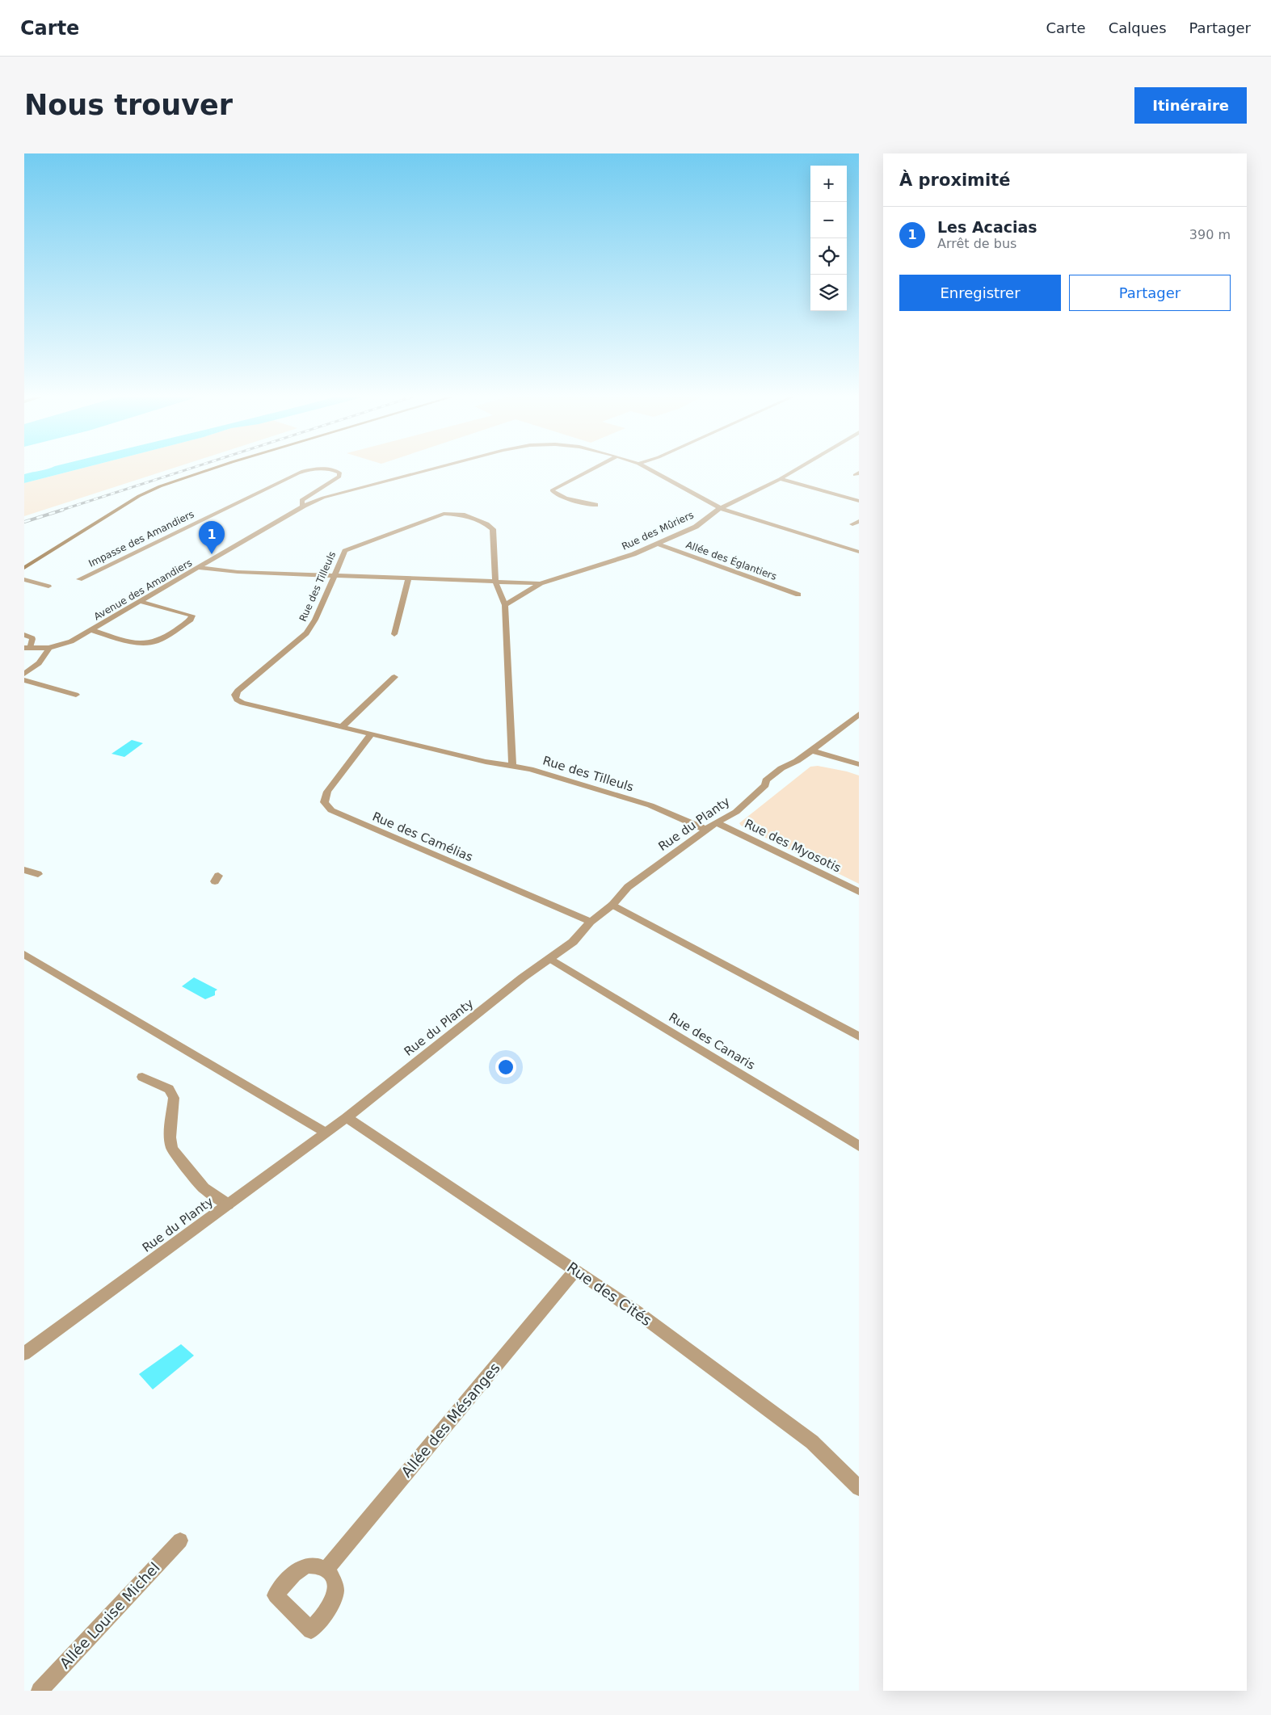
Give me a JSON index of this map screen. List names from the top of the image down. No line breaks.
{"streets":{"street":["Rue des Mûriers","Impasse des Amandiers","Allée des Églantiers","Rue des Tilleuls","Avenue des Amandiers","Rue du Planty","Rue des Camélias","Rue des Myosotis","Rue des Canaris","Rue des Cités","Allée des Mésanges","Allée Louise Michel"]},"crossings":[["Rue des Mûriers","Allée des Églantiers"],["Rue des Mûriers","Rue des Tilleuls"],["Rue des Mûriers","Avenue des Amandiers"],["Impasse des Amandiers","Avenue des Amandiers"],["Rue des Tilleuls","Rue du Planty"],["Rue des Tilleuls","Rue des Camélias"],["Rue du Planty","Rue des Camélias"],["Rue du Planty","Rue des Myosotis"],["Rue du Planty","Rue des Canaris"],["Rue du Planty","Rue des Cités"],["Rue des Cités","Allée des Mésanges"]],"page":{"header":"Carte","nav":["Carte","Calques","Partager"],"buttons":["Itinéraire",["Enregistrer","Partager"]],"title":"Nous trouver","heading":"À proximité","map_buttons":["+","−"],"list":[{"mark":"1","name":"Les Acacias","note":"Arrêt de bus","value":"390 m"}],"pins":"1"}}
